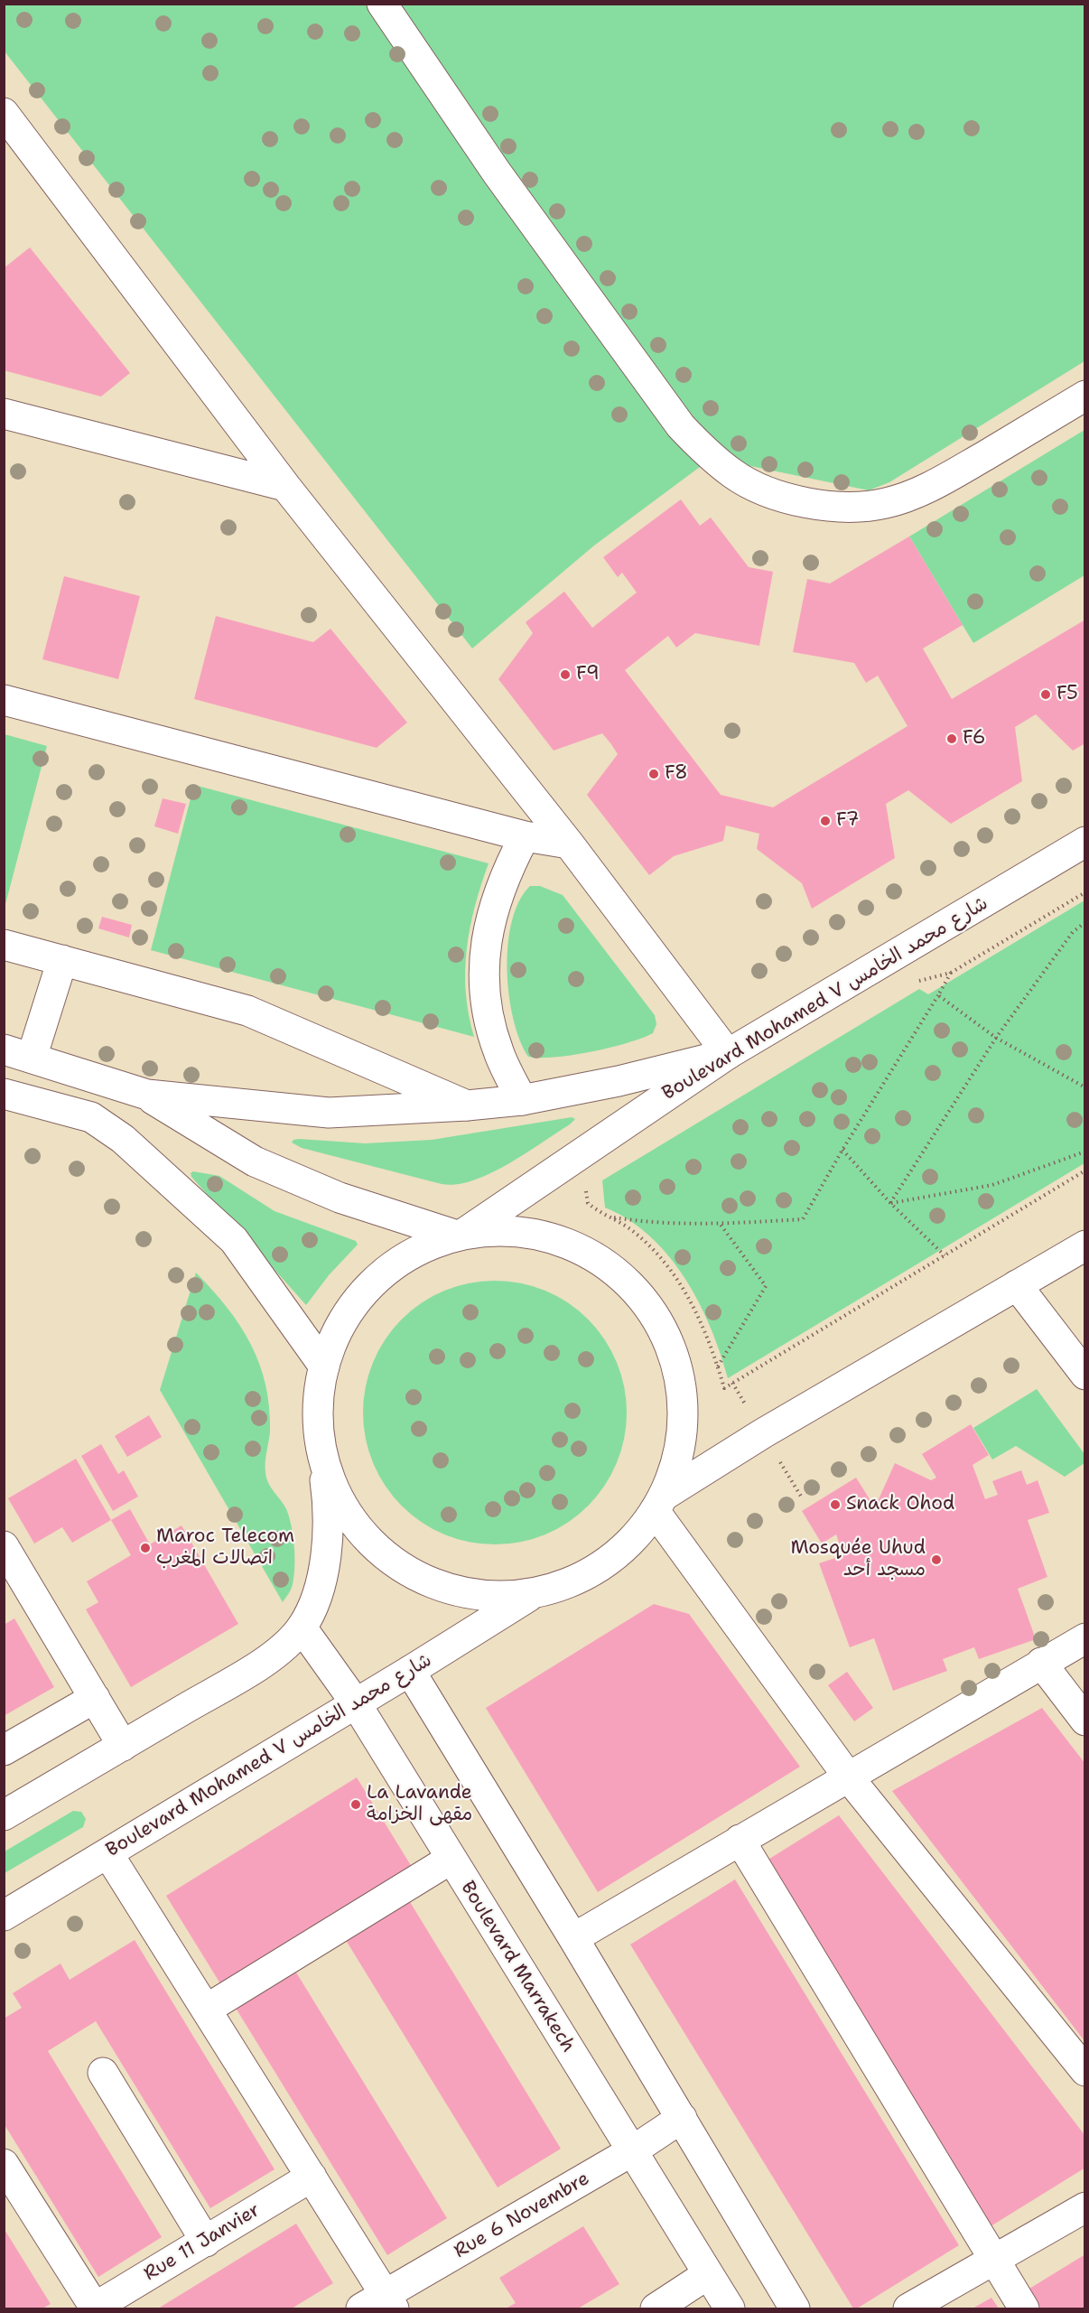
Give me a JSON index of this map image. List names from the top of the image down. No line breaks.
{"streets":{"main road":["Boulevard Mohamed V شارع محمد الخامس","Boulevard Marrakech","Rue 6 Novembre","Rue 11 Janvier"]},"crossings":[["Boulevard Mohamed V شارع محمد الخامس","Boulevard Marrakech"],["Boulevard Marrakech","Rue 6 Novembre"]],"places":["F9","F5","F6","F8","F7","Snack Ohod","Maroc Telecom اتصالات المغرب","Mosquée Uhud مسجد أحد","La Lavande مقهى الخزامة"]}
